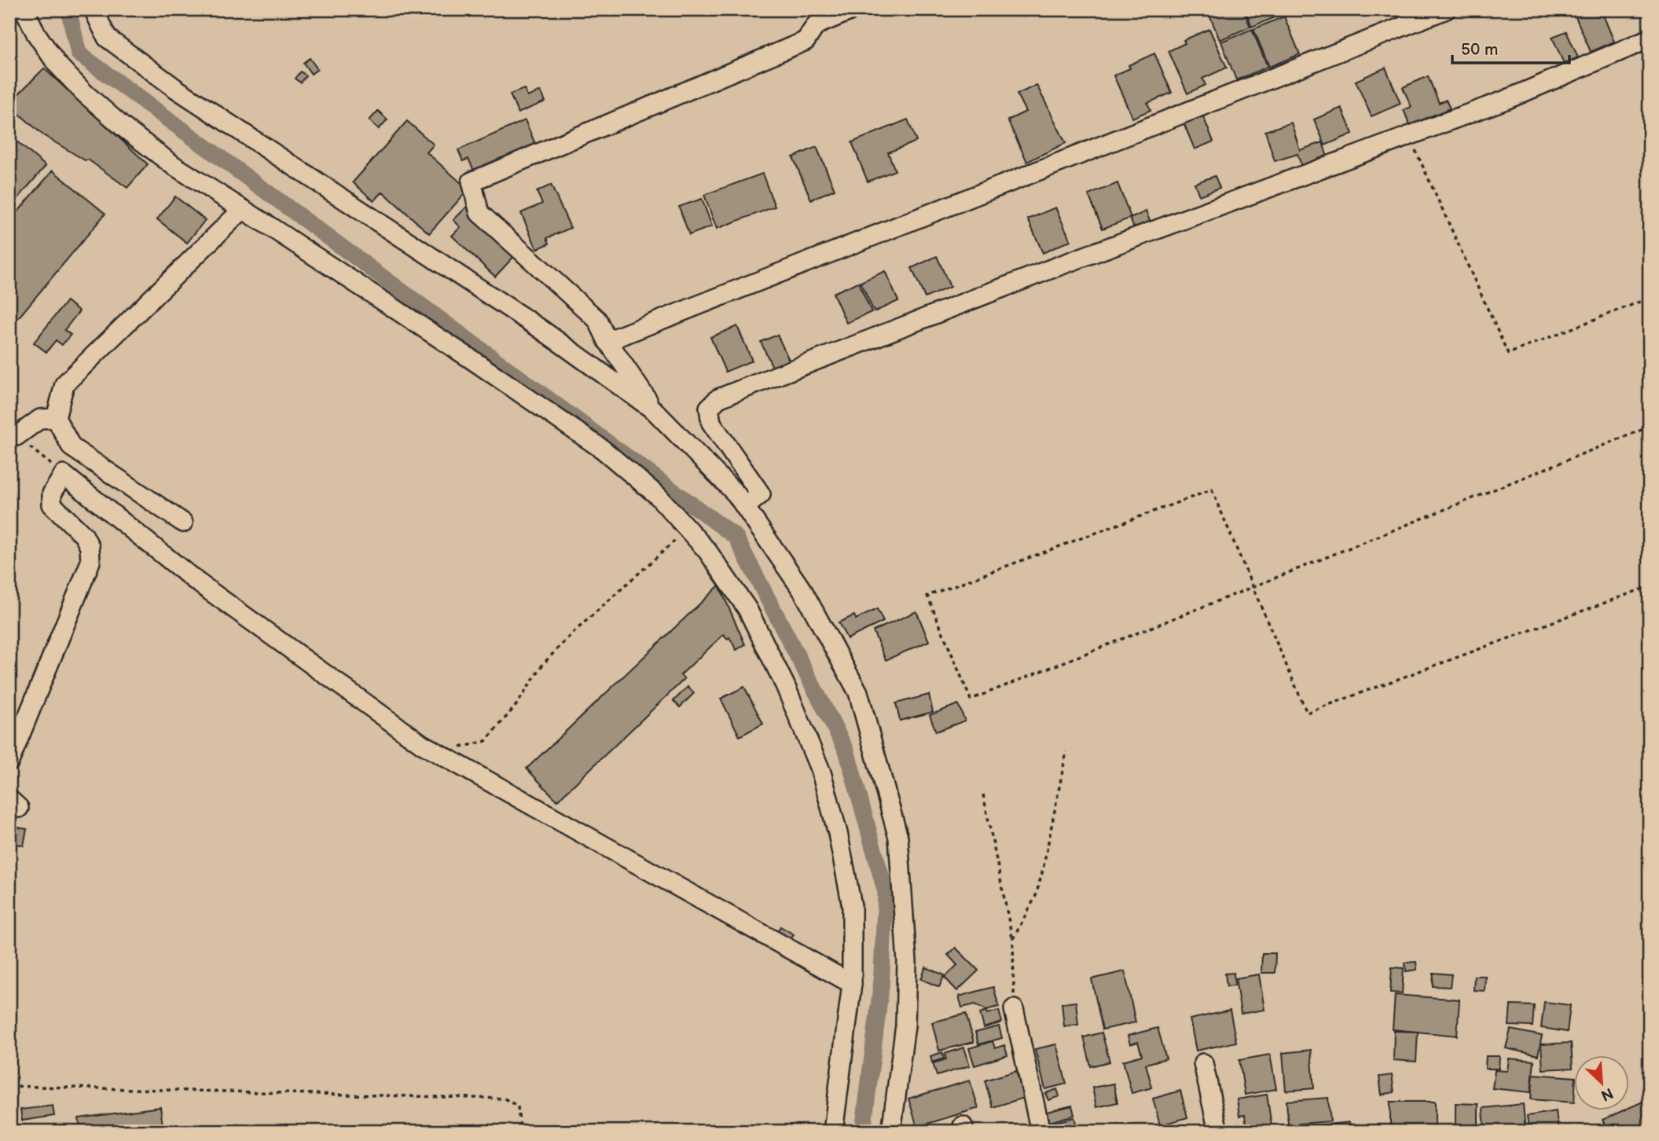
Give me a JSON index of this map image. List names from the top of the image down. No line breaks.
{"scale_bar":"50 m","north":"bottom right"}
